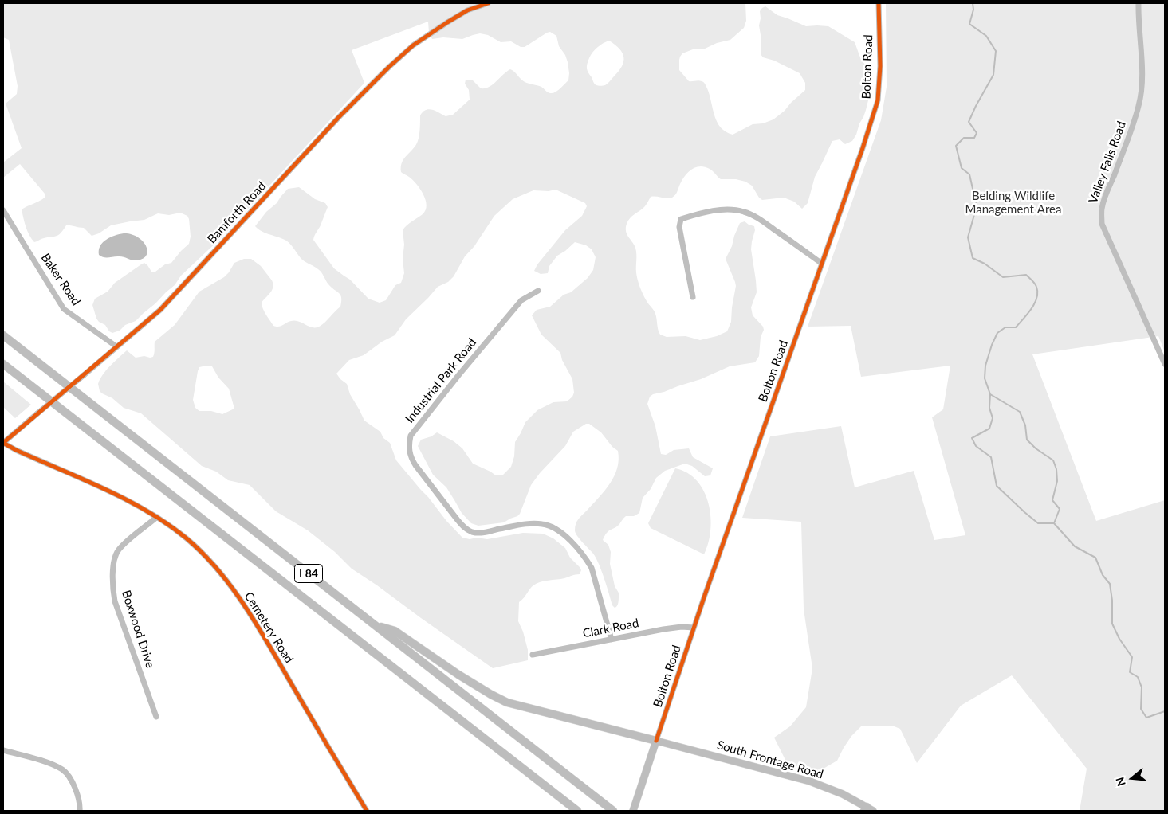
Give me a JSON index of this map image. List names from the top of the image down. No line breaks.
{"streets":{"highway":["I 84"],"main road":["Bolton Road","South Frontage Road"],"street":["Valley Falls Road","Bamforth Road","Baker Road","Industrial Park Road","Cemetery Road","Clark Road","Boxwood Drive"]},"crossings":[["Bolton Road","Clark Road"],["Bolton Road","South Frontage Road"],["Bamforth Road","Baker Road"],["Bamforth Road","Cemetery Road"],["Industrial Park Road","Clark Road"],["Cemetery Road","Boxwood Drive"]],"parks":["Belding Wildlife Management Area"],"north":"left"}
